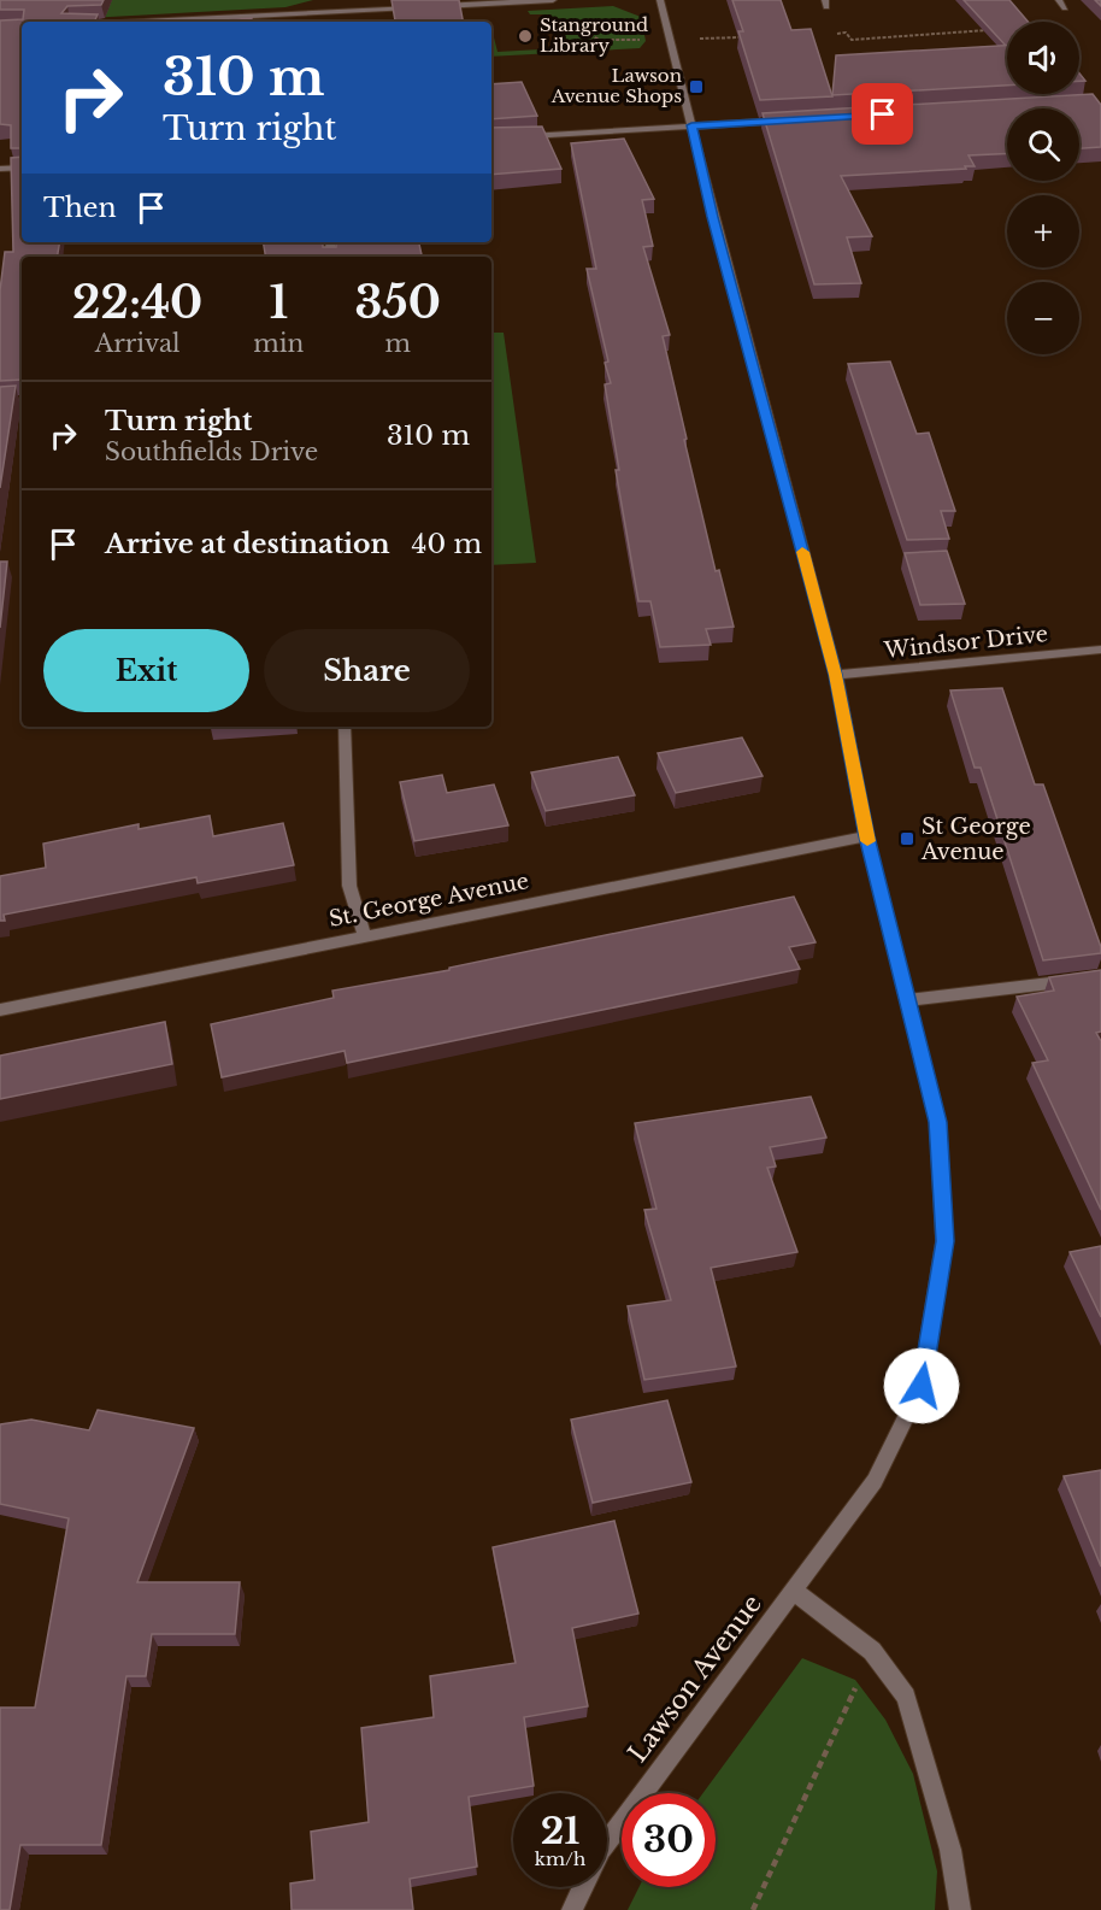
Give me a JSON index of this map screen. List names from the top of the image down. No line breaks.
{"streets":{"street":["Windsor Drive","St. George Avenue","Lawson Avenue"]},"crossings":[["Windsor Drive","Lawson Avenue"],["St. George Avenue","Lawson Avenue"]],"places":{"other":["Stanground Library"],"transit":["Lawson Avenue Shops","St George Avenue"]},"page":{"map_buttons":["+","−"],"turn":["310 m","Turn right"],"then":"Then","eta":["22:40","Arrival","1","min","350","m"],"list":[{"name":"Turn right","note":"Southfields Drive","value":"310 m"},{"name":"Arrive at destination","value":"40 m"}],"buttons":["Exit","Share"],"speed":"21 km/h","limit":"30"}}
